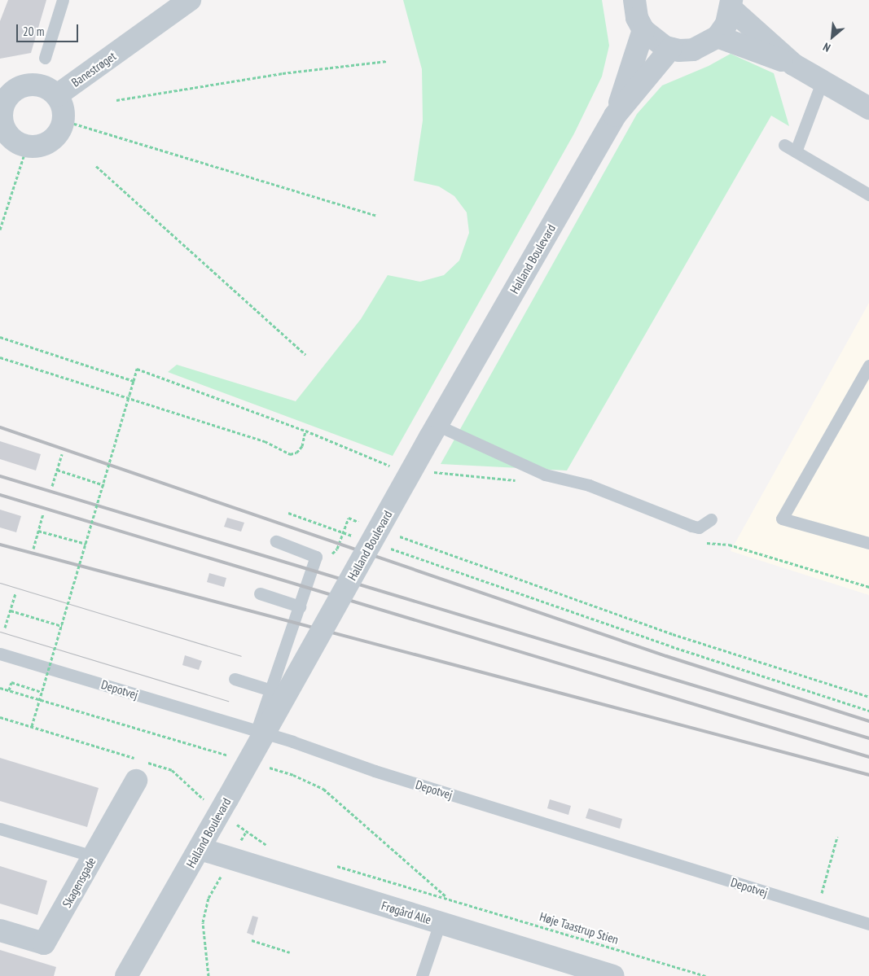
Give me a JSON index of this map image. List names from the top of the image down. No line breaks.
{"streets":{"street":["Banestrøget","Halland Boulevard","Skagensgade","Frøgård Alle"],"lane":["Depotvej"],"path":["Høje Taastrup Stien"]},"crossings":[["Halland Boulevard","Frøgård Alle"]],"scale_bar":"20 m","north":"bottom left"}
